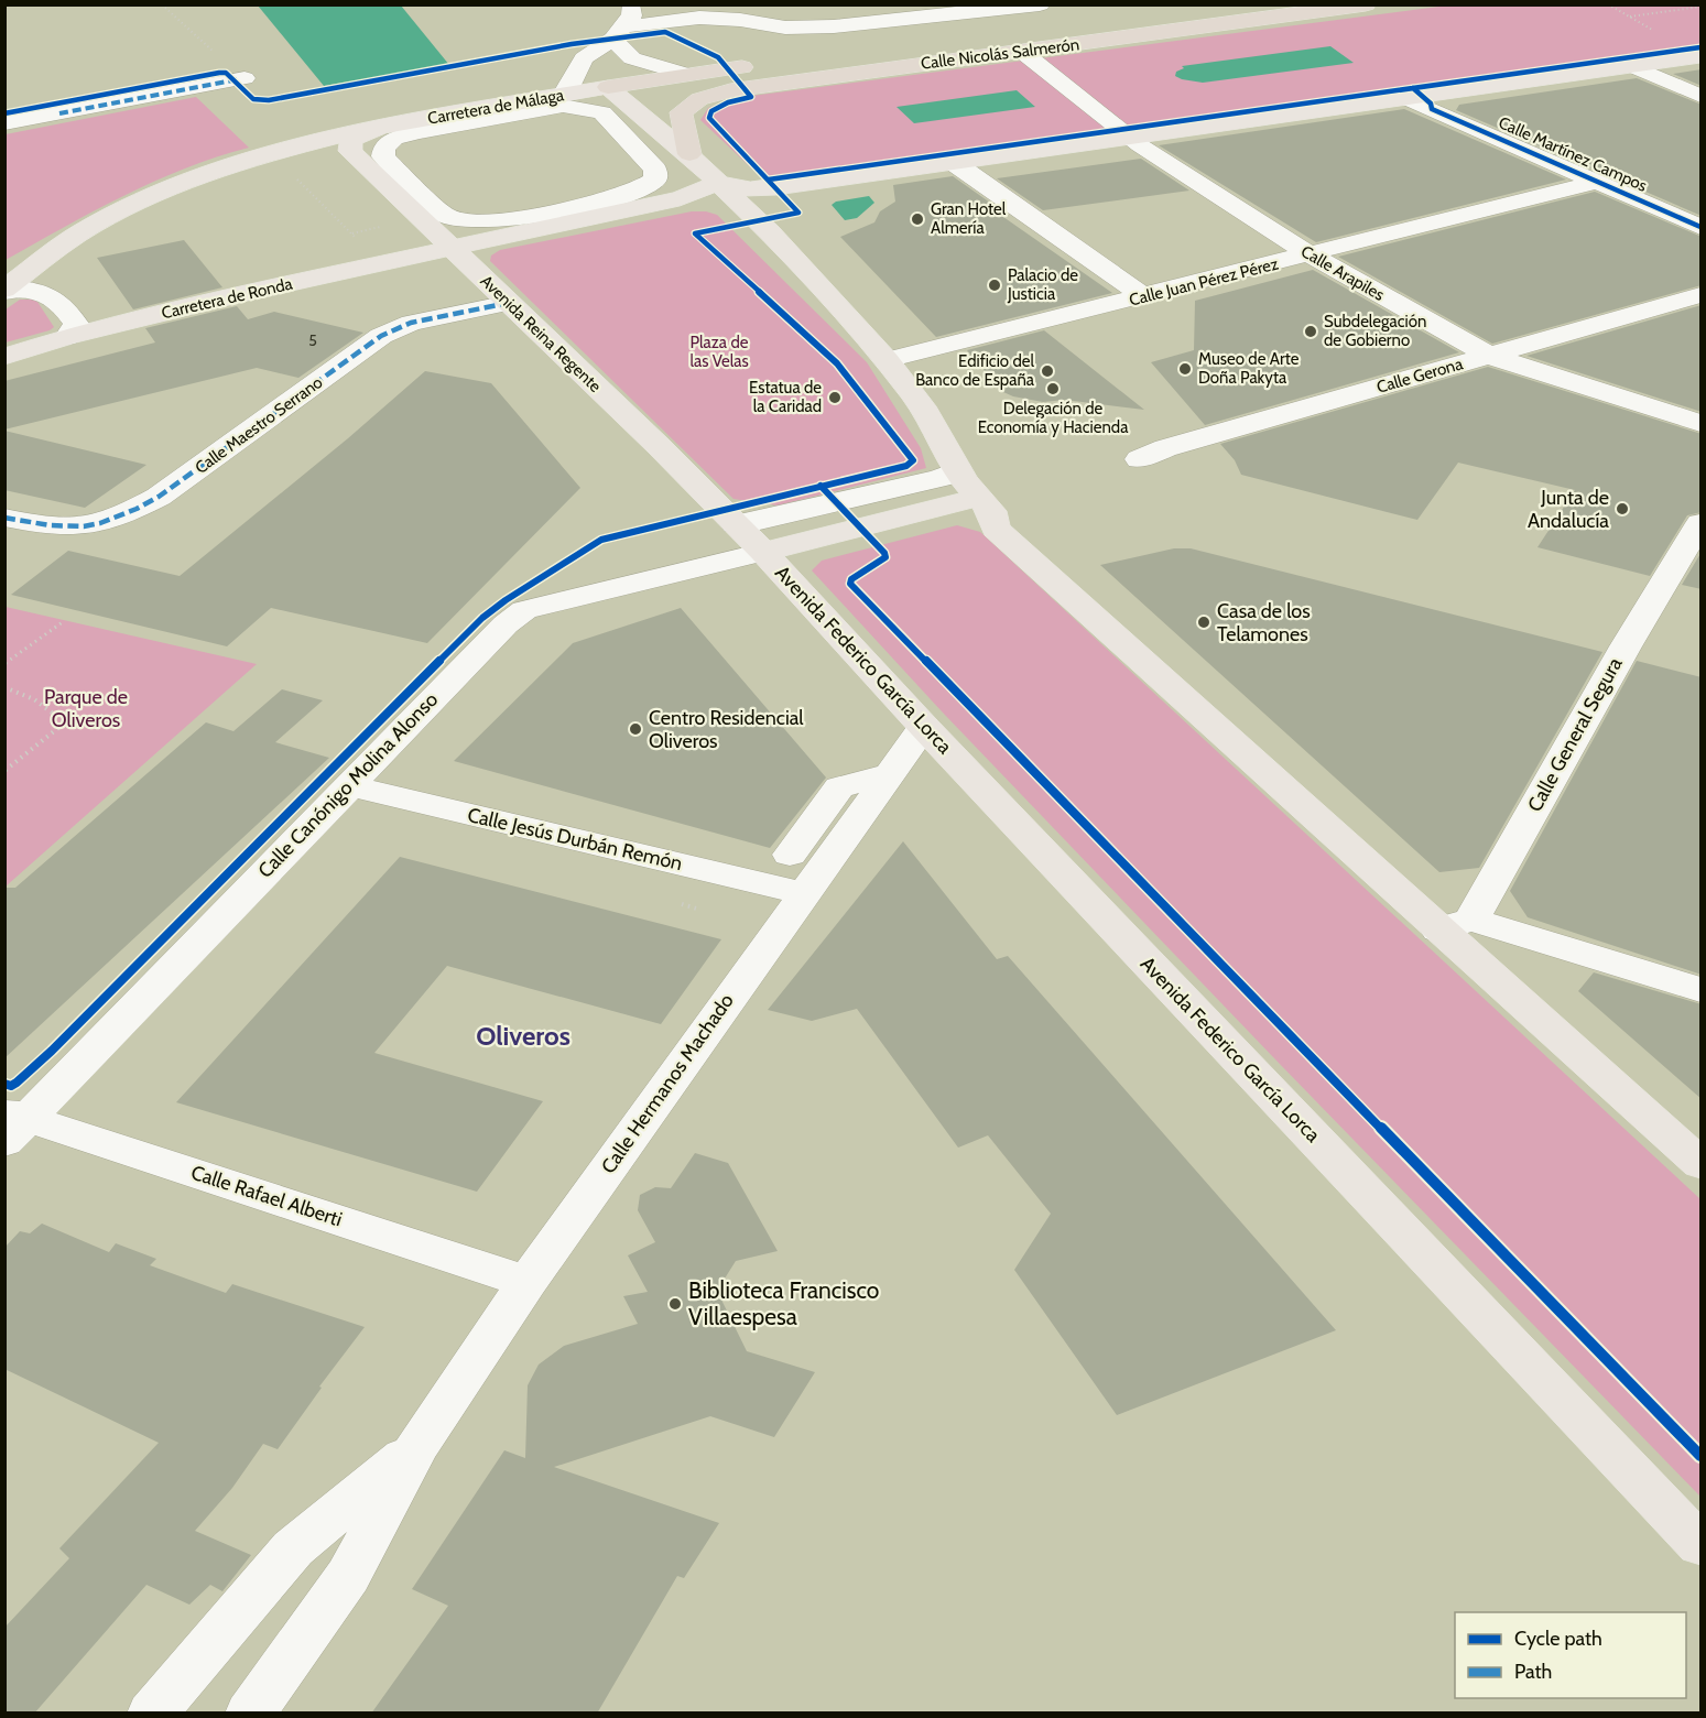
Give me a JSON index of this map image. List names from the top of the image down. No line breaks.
{"streets":{"highway":["Calle Nicolás Salmerón"],"main road":["Carretera de Málaga","Carretera de Ronda","Avenida Reina Regente","Avenida Federico García Lorca"],"street":["Calle Martínez Campos","Calle Arapiles","Calle Juan Pérez Pérez","Calle Gerona","Calle Maestro Serrano","Calle General Segura","Calle Canónigo Molina Alonso","Calle Jesús Durbán Remón","Calle Hermanos Machado","Calle Rafael Alberti"]},"crossings":[["Calle Nicolás Salmerón","Calle Arapiles"],["Carretera de Málaga","Avenida Reina Regente"],["Calle Martínez Campos","Calle Juan Pérez Pérez"],["Calle Arapiles","Calle Juan Pérez Pérez"],["Calle Arapiles","Calle Gerona"],["Carretera de Ronda","Avenida Reina Regente"],["Avenida Reina Regente","Calle Maestro Serrano"],["Avenida Reina Regente","Avenida Federico García Lorca"],["Avenida Reina Regente","Calle Canónigo Molina Alonso"],["Avenida Federico García Lorca","Calle Canónigo Molina Alonso"],["Avenida Federico García Lorca","Calle Hermanos Machado"],["Calle Canónigo Molina Alonso","Calle Jesús Durbán Remón"],["Calle Canónigo Molina Alonso","Calle Rafael Alberti"],["Calle Jesús Durbán Remón","Calle Hermanos Machado"],["Calle Hermanos Machado","Calle Rafael Alberti"]],"districts":["Oliveros"],"parks":["Plaza de las Velas","Parque de Oliveros"],"places":["Gran Hotel Almería","Palacio de Justicia","Subdelegación de Gobierno","Museo de Arte Doña Pakyta","Edificio del Banco de España","Delegación de Economía y Hacienda","Estatua de la Caridad","Junta de Andalucía","Casa de los Telamones","Centro Residencial Oliveros","Biblioteca Francisco Villaespesa"],"house_numbers":["5"],"legend":["Cycle path","Path"]}
